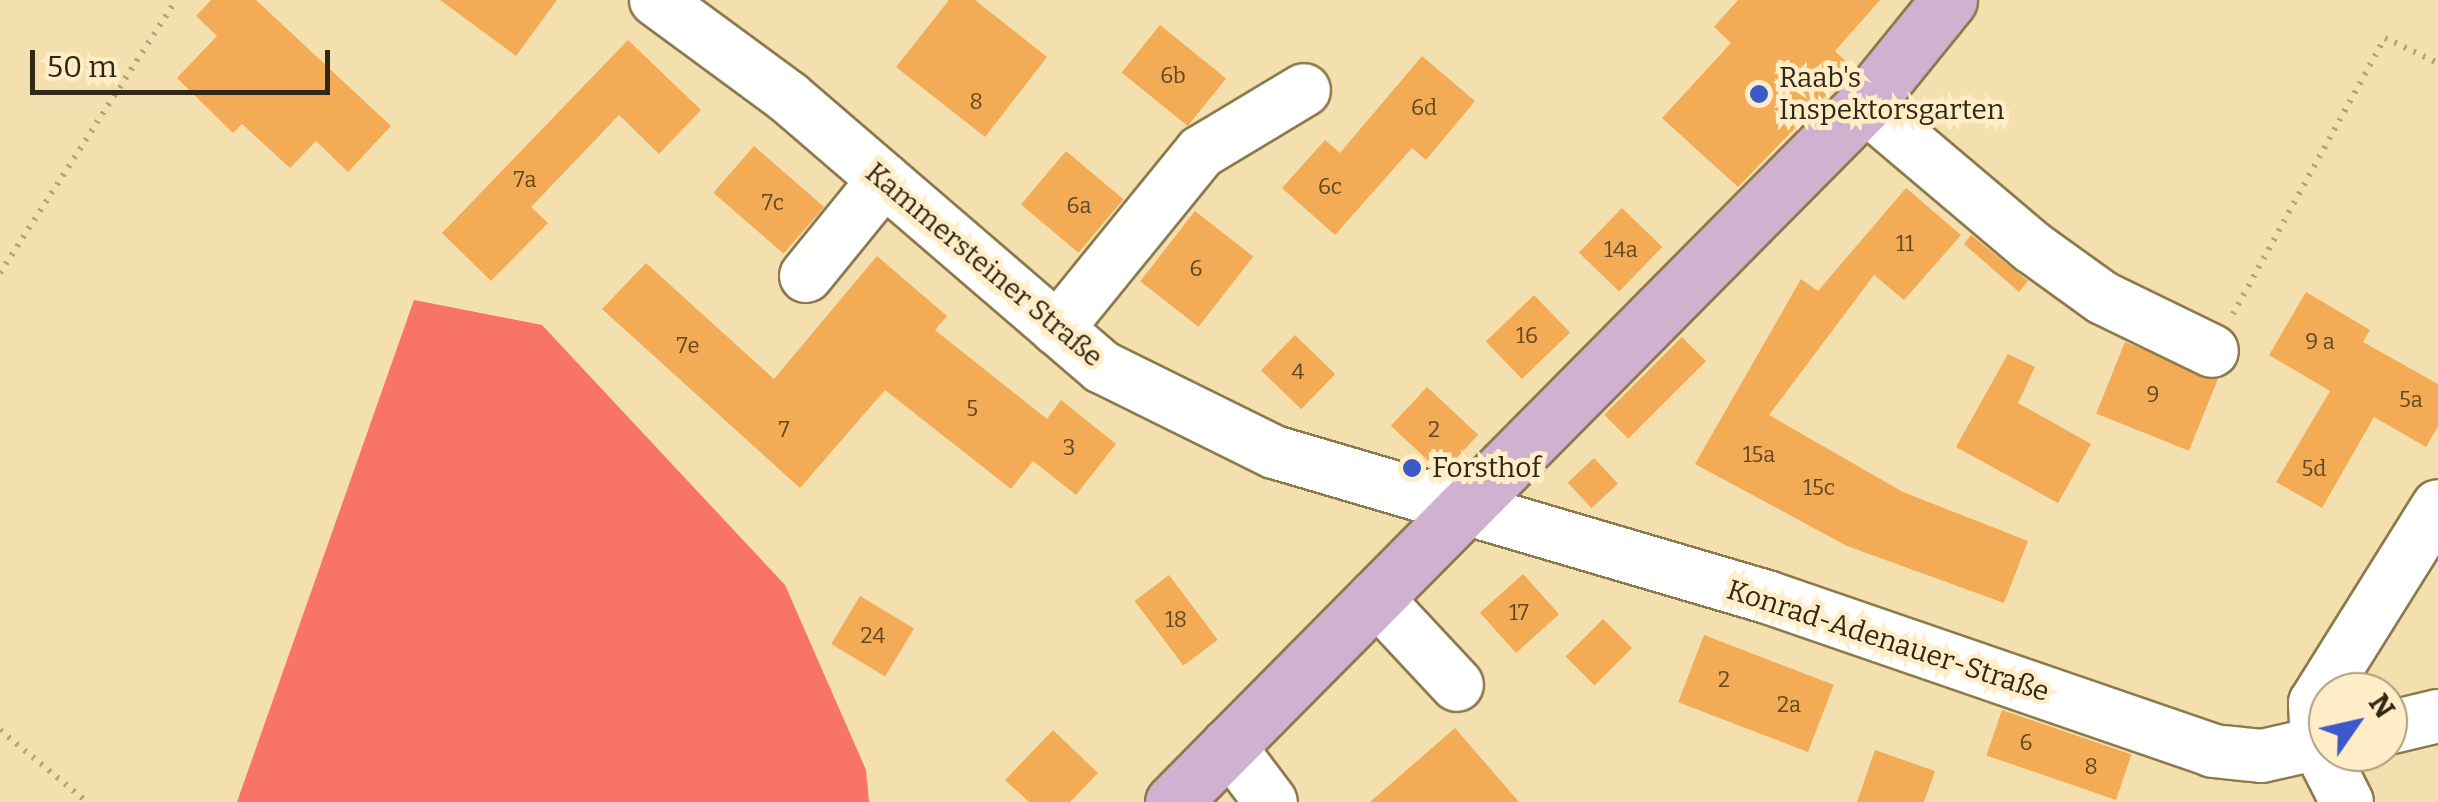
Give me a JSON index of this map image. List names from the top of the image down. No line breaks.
{"streets":{"street":["Kammersteiner Straße","Konrad-Adenauer-Straße"]},"crossings":[["Kammersteiner Straße","Konrad-Adenauer-Straße"]],"places":["Raab's Inspektorsgarten","Forsthof"],"house_numbers":["6b","8","6d","7a","6c","7c","6a","11","14a","6","16","9 a","7e","4","9","5a","5","7","2","3","15a","5d","15c","17","18","24","2","2a","6","8"],"scale_bar":"50 m","north":"top right"}
